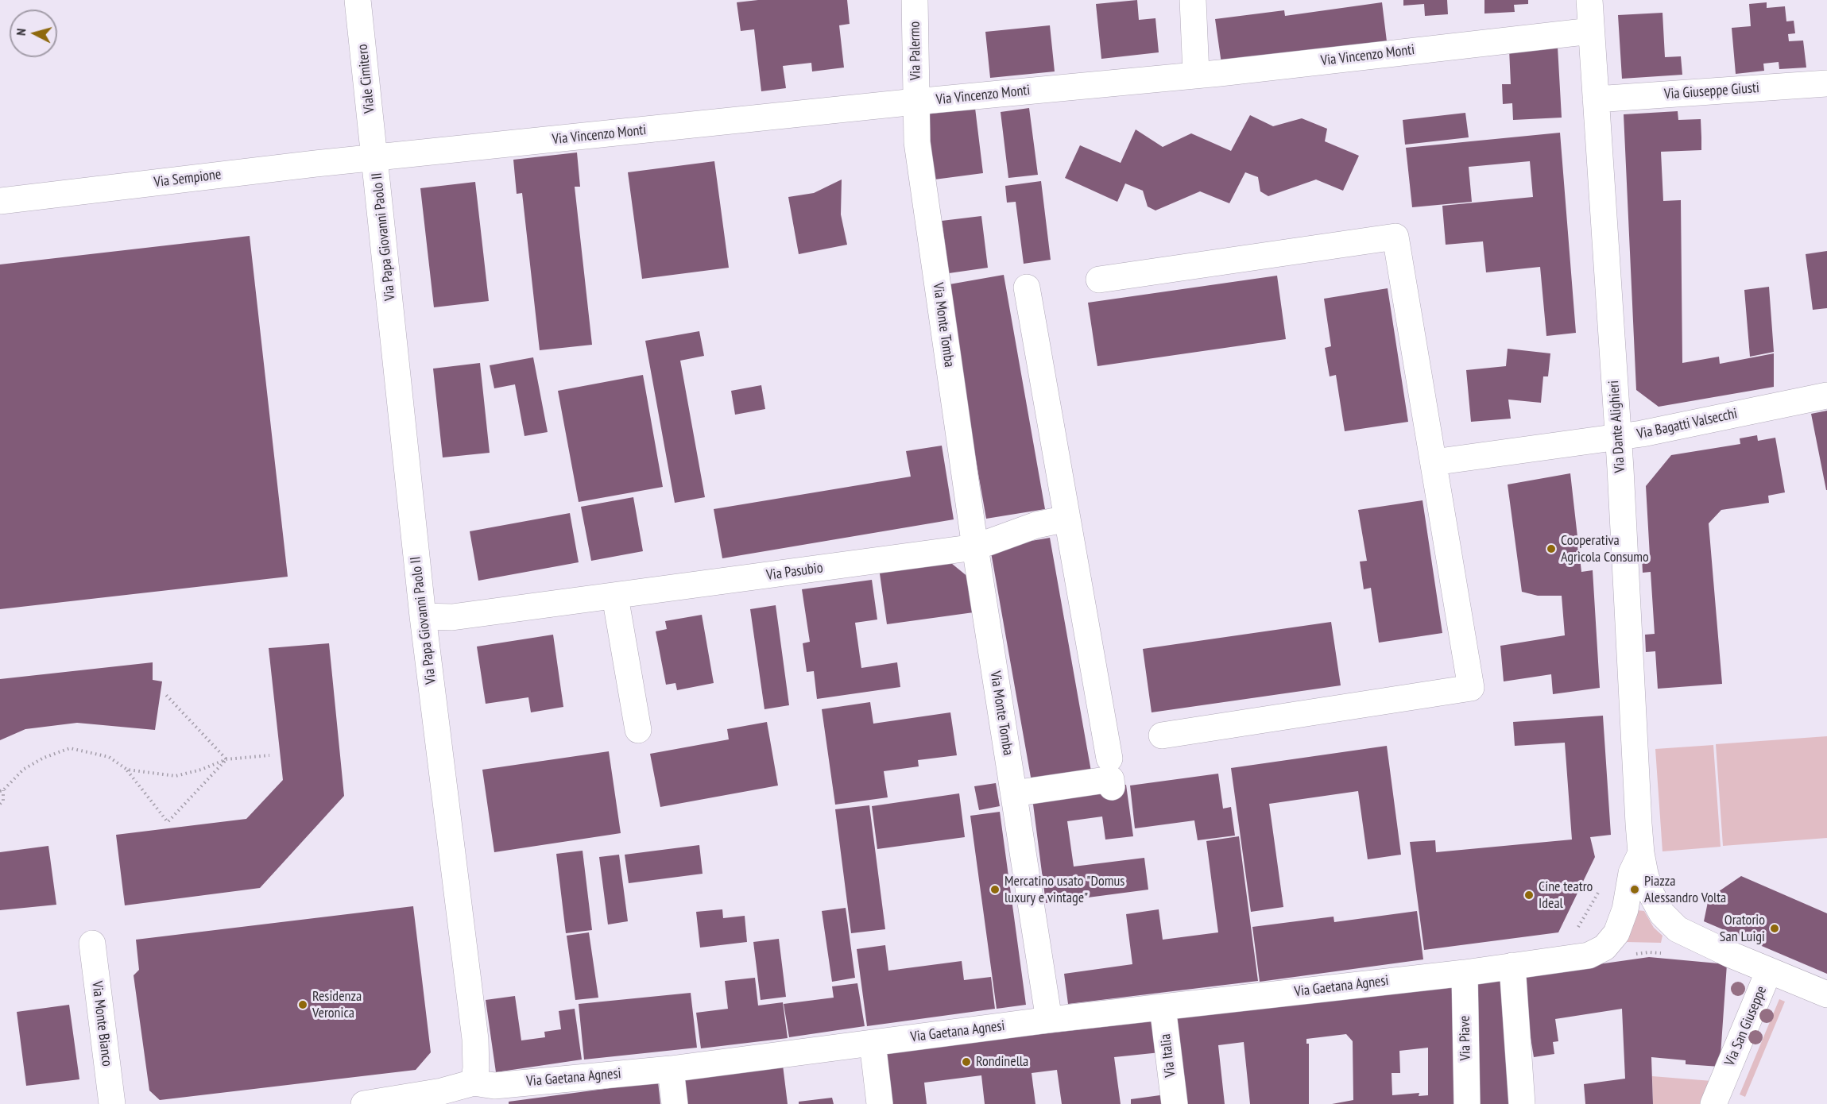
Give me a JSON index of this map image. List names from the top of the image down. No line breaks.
{"streets":{"street":["Via Palermo","Via Vincenzo Monti","Viale Cimitero","Via Giuseppe Giusti","Via Sempione","Via Papa Giovanni Paolo II","Via Monte Tomba","Via Bagatti Valsecchi","Via Dante Alighieri","Via Pasubio","Via Gaetana Agnesi","Via Monte Bianco","Via San Giuseppe","Via Piave","Via Italia"]},"crossings":[["Via Palermo","Via Vincenzo Monti"],["Via Palermo","Via Monte Tomba"],["Via Vincenzo Monti","Viale Cimitero"],["Via Vincenzo Monti","Via Sempione"],["Via Vincenzo Monti","Via Papa Giovanni Paolo II"],["Via Vincenzo Monti","Via Monte Tomba"],["Via Vincenzo Monti","Via Dante Alighieri"],["Viale Cimitero","Via Sempione"],["Viale Cimitero","Via Papa Giovanni Paolo II"],["Via Giuseppe Giusti","Via Dante Alighieri"],["Via Sempione","Via Papa Giovanni Paolo II"],["Via Papa Giovanni Paolo II","Via Pasubio"],["Via Papa Giovanni Paolo II","Via Gaetana Agnesi"],["Via Monte Tomba","Via Pasubio"],["Via Monte Tomba","Via Gaetana Agnesi"],["Via Bagatti Valsecchi","Via Dante Alighieri"],["Via Dante Alighieri","Via Gaetana Agnesi"],["Via Dante Alighieri","Via San Giuseppe"],["Via Gaetana Agnesi","Via San Giuseppe"],["Via Gaetana Agnesi","Via Piave"],["Via Gaetana Agnesi","Via Italia"]],"places":["Cooperativa Agricola Consumo","Mercatino usato \"Domus luxury e vintage\"","Piazza Alessandro Volta","Cine teatro Ideal","Oratorio San Luigi","Residenza Veronica","Rondinella"],"north":"left"}
